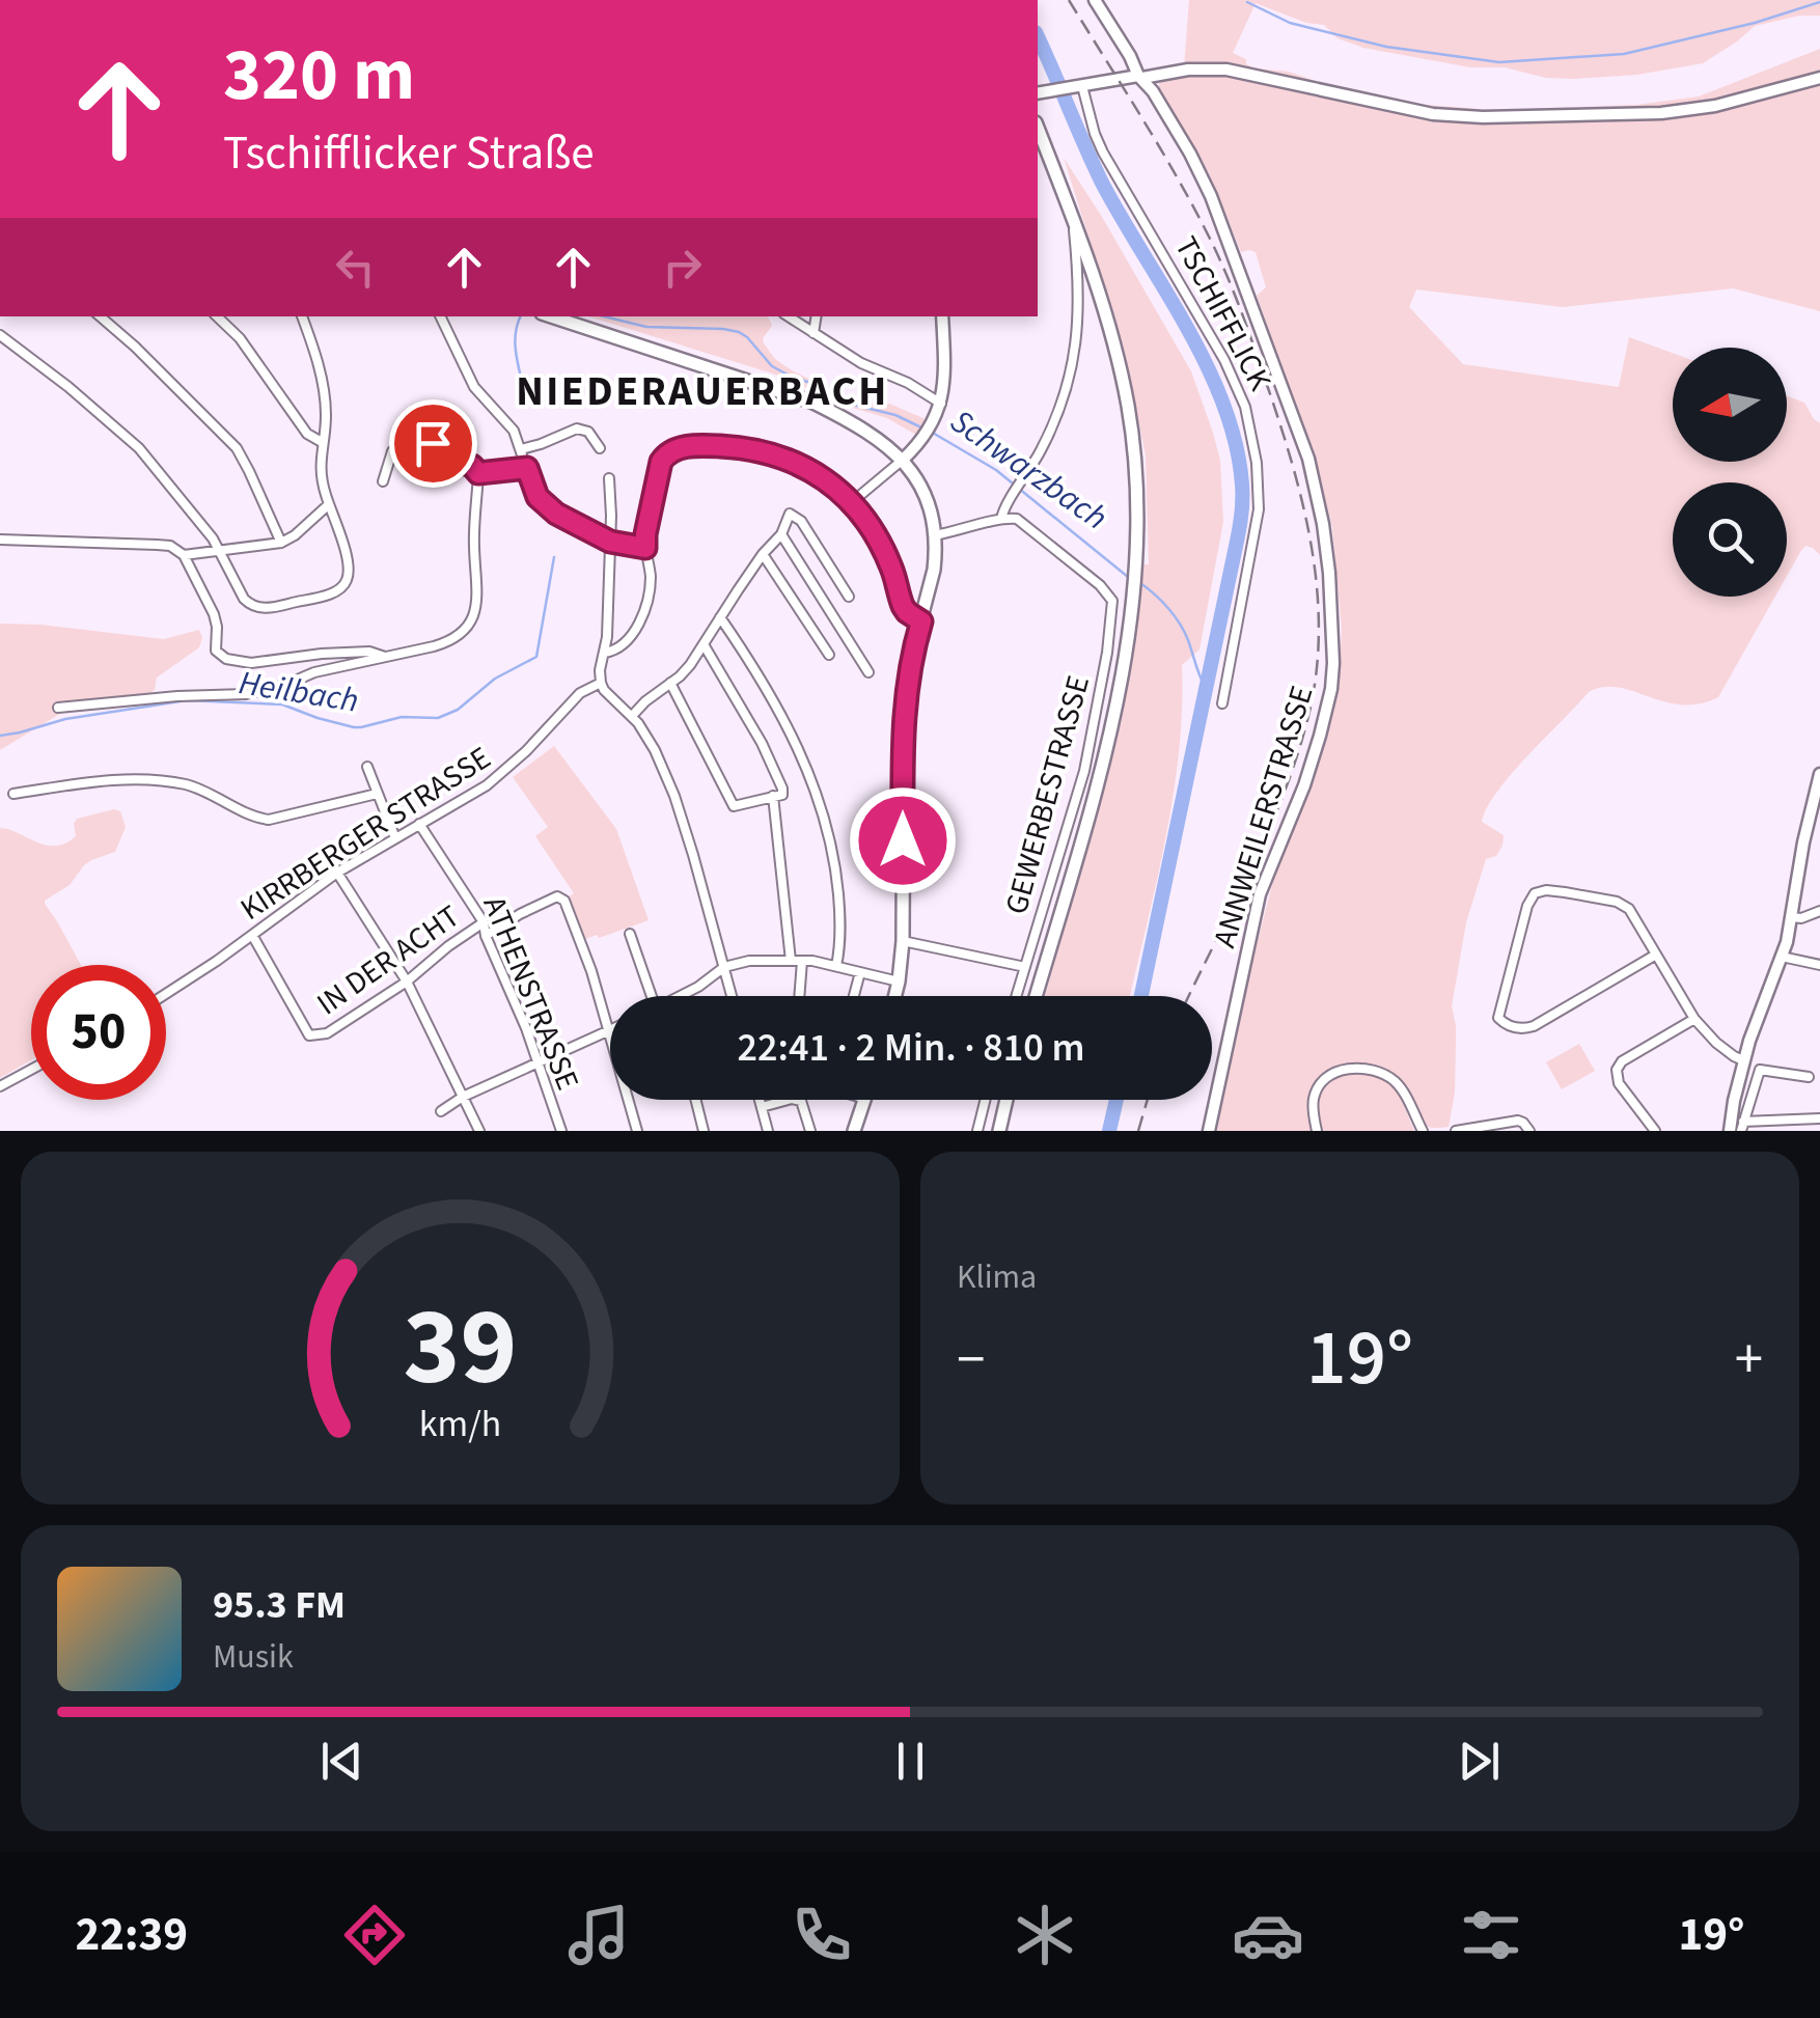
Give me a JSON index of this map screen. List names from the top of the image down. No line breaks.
{"streets":{"street":["TSCHIFFLICK","GEWERBESTRASSE","ANNWEILERSTRASSE","KIRRBERGER STRASSE","IN DER ACHT","ATHENSTRASSE"]},"crossings":[["TSCHIFFLICK","ANNWEILERSTRASSE"],["KIRRBERGER STRASSE","IN DER ACHT"],["KIRRBERGER STRASSE","ATHENSTRASSE"],["IN DER ACHT","ATHENSTRASSE"]],"districts":["NIEDERAUERBACH"],"water":["Schwarzbach","Heilbach"],"north":"left","page":{"turn":["320 m","Tschifflicker Straße"],"limit":"50","trip":"22:41 · 2 Min. · 810 m","tile":"Klima","heat":["−","19°","+"],"song":["95.3 FM","Musik"],"tabs":["22:39","19°"],"gauge":["39","km/h"]}}
